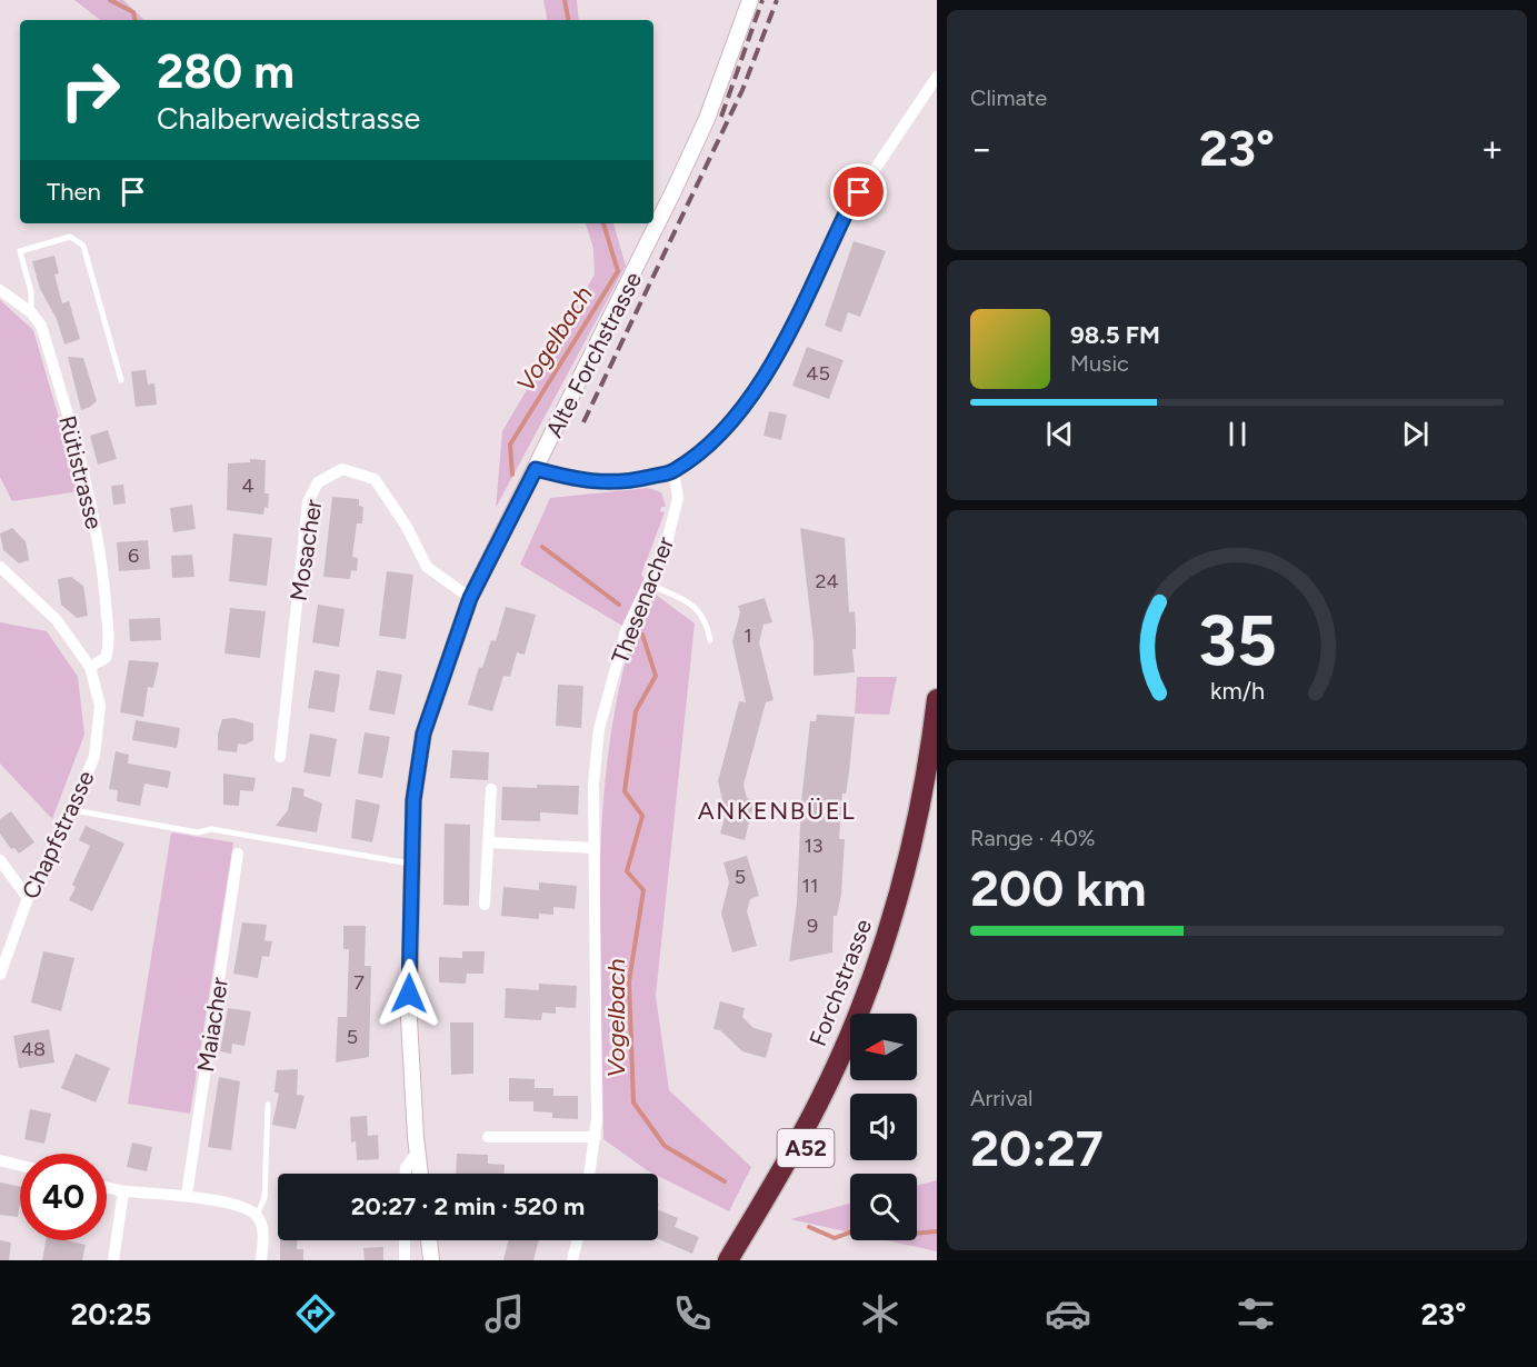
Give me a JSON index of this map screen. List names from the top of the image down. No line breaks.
{"streets":{"highway":["Forchstrasse","A52"],"street":["Alte Forchstrasse","Rütistrasse","Mosacher","Thesenacher","Chapfstrasse","Maiacher"]},"crossings":[["Alte Forchstrasse","Mosacher"],["Rütistrasse","Chapfstrasse"]],"districts":["ANKENBÜEL"],"water":["Vogelbach"],"house_numbers":["45","4","6","24","1","13","5","11","9","7","5","48"],"north":"left","page":{"tile":["Climate",["Range · 40%","200 km"],["Arrival","20:27"]],"turn":["280 m","Chalberweidstrasse"],"heat":["−","23°","+"],"then":"Then","song":["98.5 FM","Music"],"limit":"40","trip":"20:27 · 2 min · 520 m","tabs":["20:25","23°"],"gauge":["35","km/h"]}}
